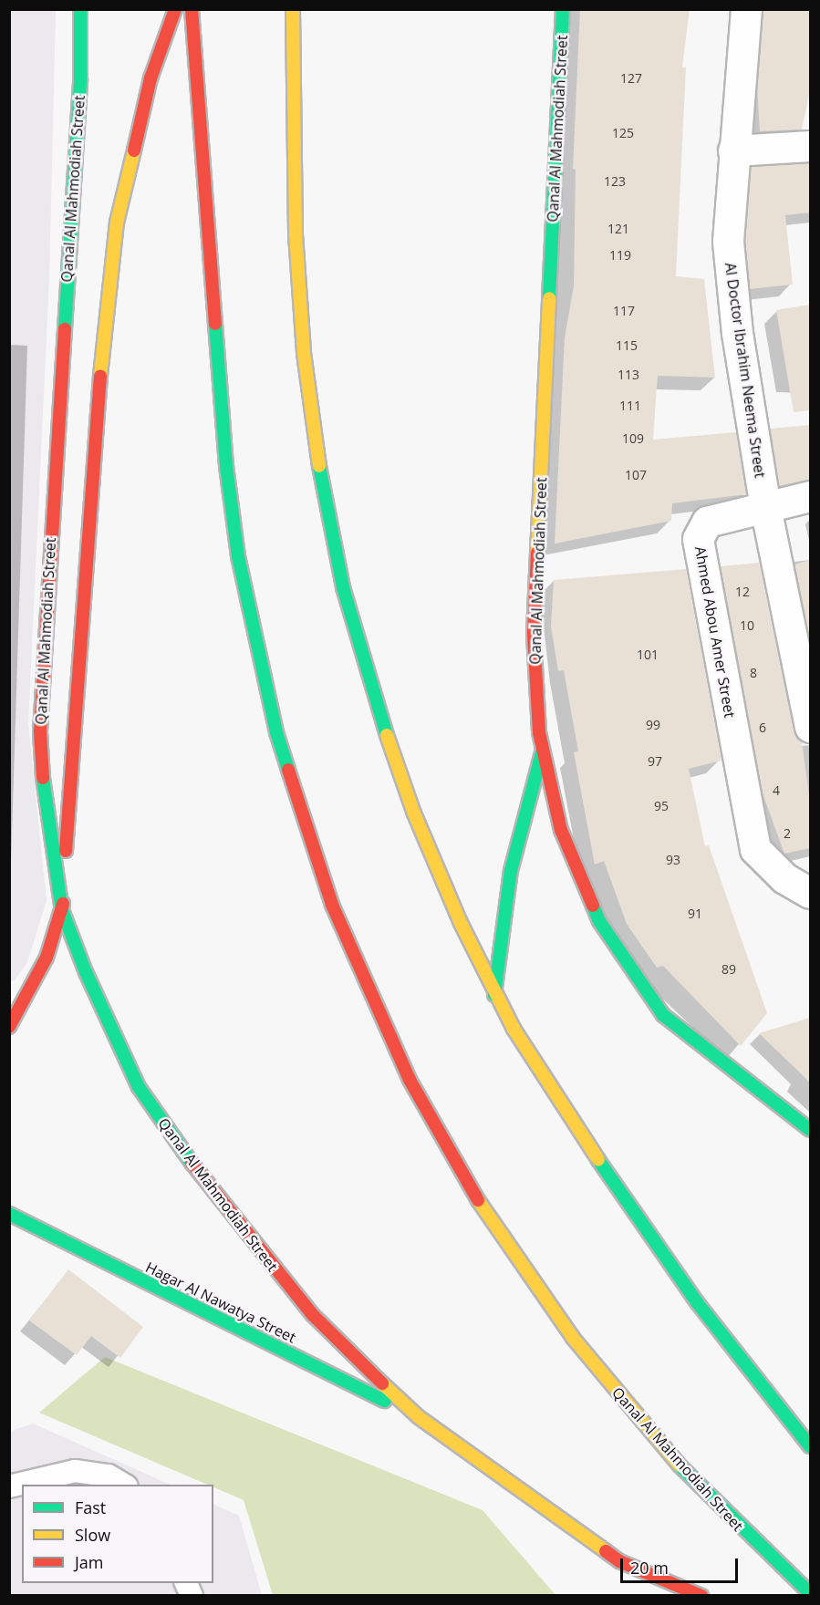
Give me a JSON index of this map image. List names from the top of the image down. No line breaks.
{"streets":{"main road":["Qanal Al Mahmodiah Street","Hagar Al Nawatya Street"],"street":["Al Doctor Ibrahim Neema Street","Ahmed Abou Amer Street"]},"crossings":[["Qanal Al Mahmodiah Street","Hagar Al Nawatya Street"],["Al Doctor Ibrahim Neema Street","Ahmed Abou Amer Street"]],"house_numbers":["127","125","123","121","119","117","115","113","111","109","107","12","10","101","8","99","6","97","4","95","2","93","91","89"],"legend":["Fast","Slow","Jam"],"scale_bar":"20 m"}
